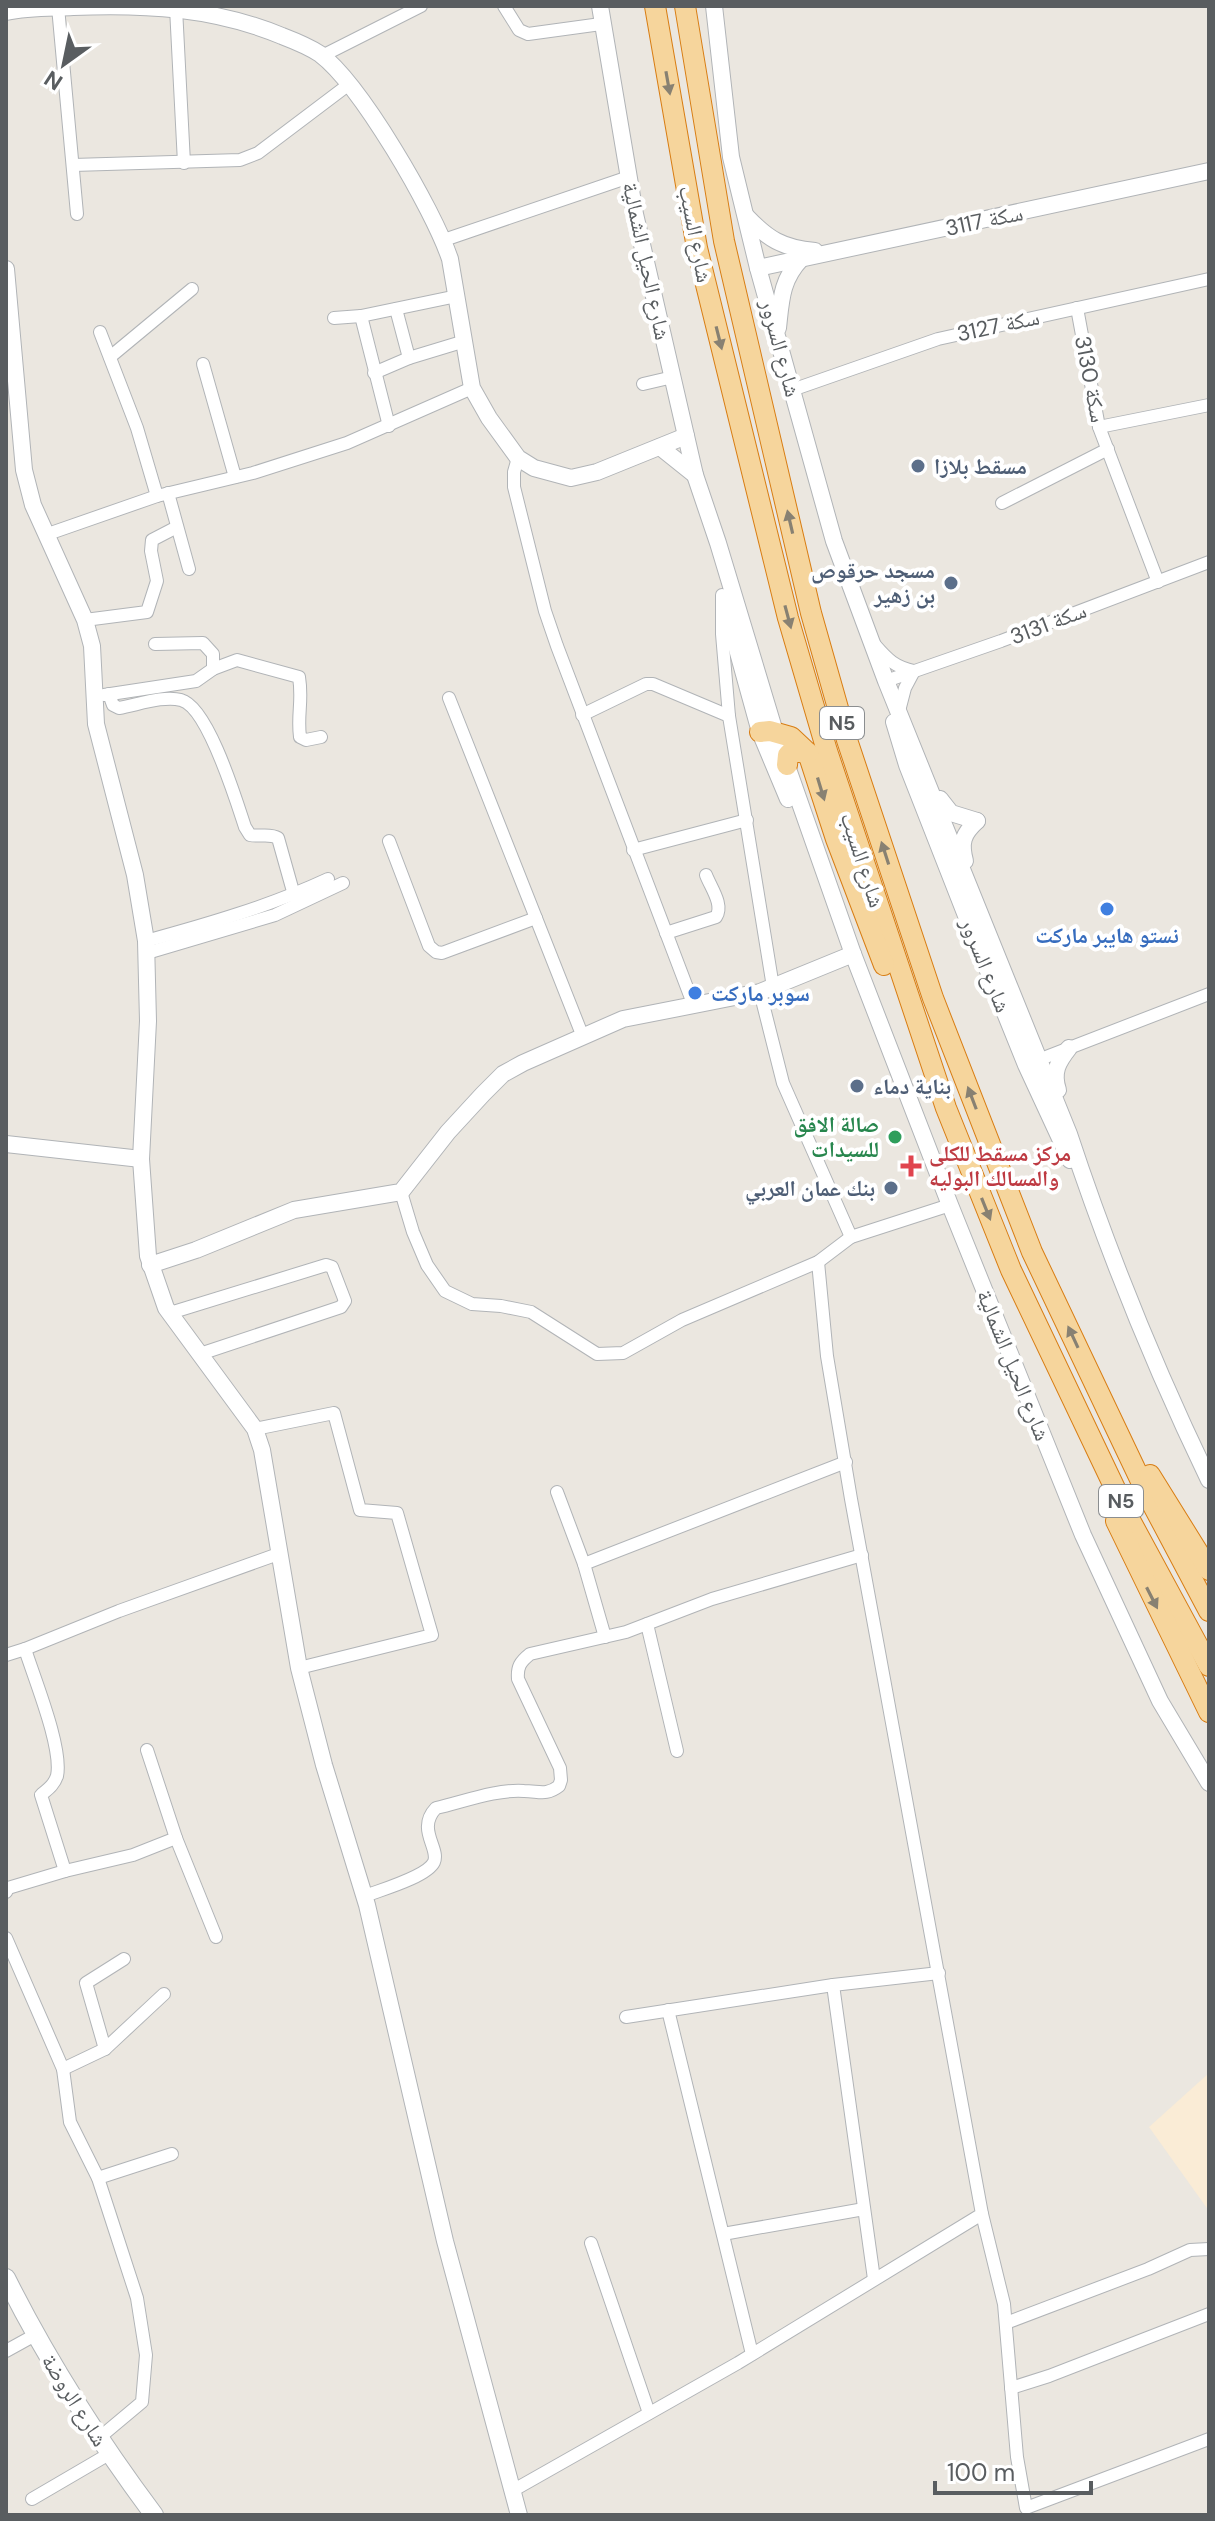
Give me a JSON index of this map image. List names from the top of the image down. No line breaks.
{"streets":{"highway":["شارع السيب","N5"],"main road":["شارع الروضة"],"street":["سكة 3117","شارع الحيل الشمالية","سكة 3127","شارع السرور","سكة 3130","سكة 3131"]},"crossings":[["سكة 3117","شارع السرور"],["سكة 3127","شارع السرور"],["سكة 3127","سكة 3130"],["شارع السرور","سكة 3131"],["سكة 3130","سكة 3131"]],"places":{"other":["مسقط بلازا","مسجد حرقوص بن زهير","نستو هايبر ماركت","سوبر ماركت","بناية دماء","صالة الافق للسيدات","بنك عمان العربي"],"health":["مركز مسقط للكلى والمسالك البوليه"]},"scale_bar":"100 m","north":"bottom left"}
